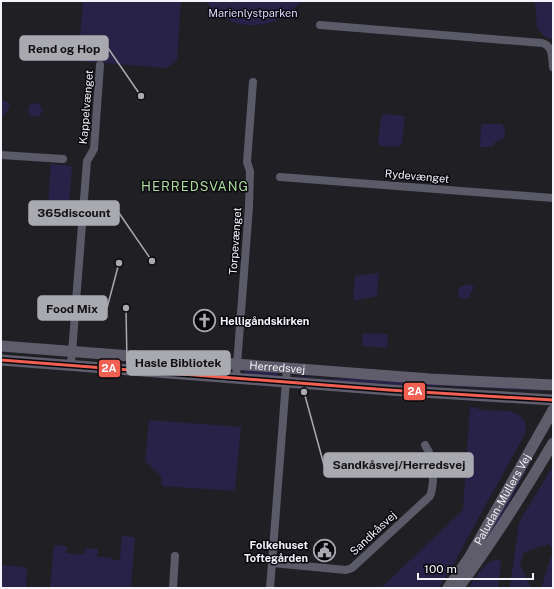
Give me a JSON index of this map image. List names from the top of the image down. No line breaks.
{"streets":{"street":["Kappelvænget","Rydevænget","Torpevænget","Herredsvej","Paludan-Müllers Vej","Sandkåsvej"]},"crossings":[["Kappelvænget","Herredsvej"],["Torpevænget","Herredsvej"]],"districts":["HERREDSVANG"],"parks":["Marienlystparken"],"places":{"other":["Rend og Hop","365discount","Food Mix","Hasle Bibliotek","Sandkåsvej/Herredsvej"],"church":["Helligåndskirken"],"public building":["Folkehuset Toftegården"]},"lines":["transit line 2A"],"scale_bar":"100 m"}
